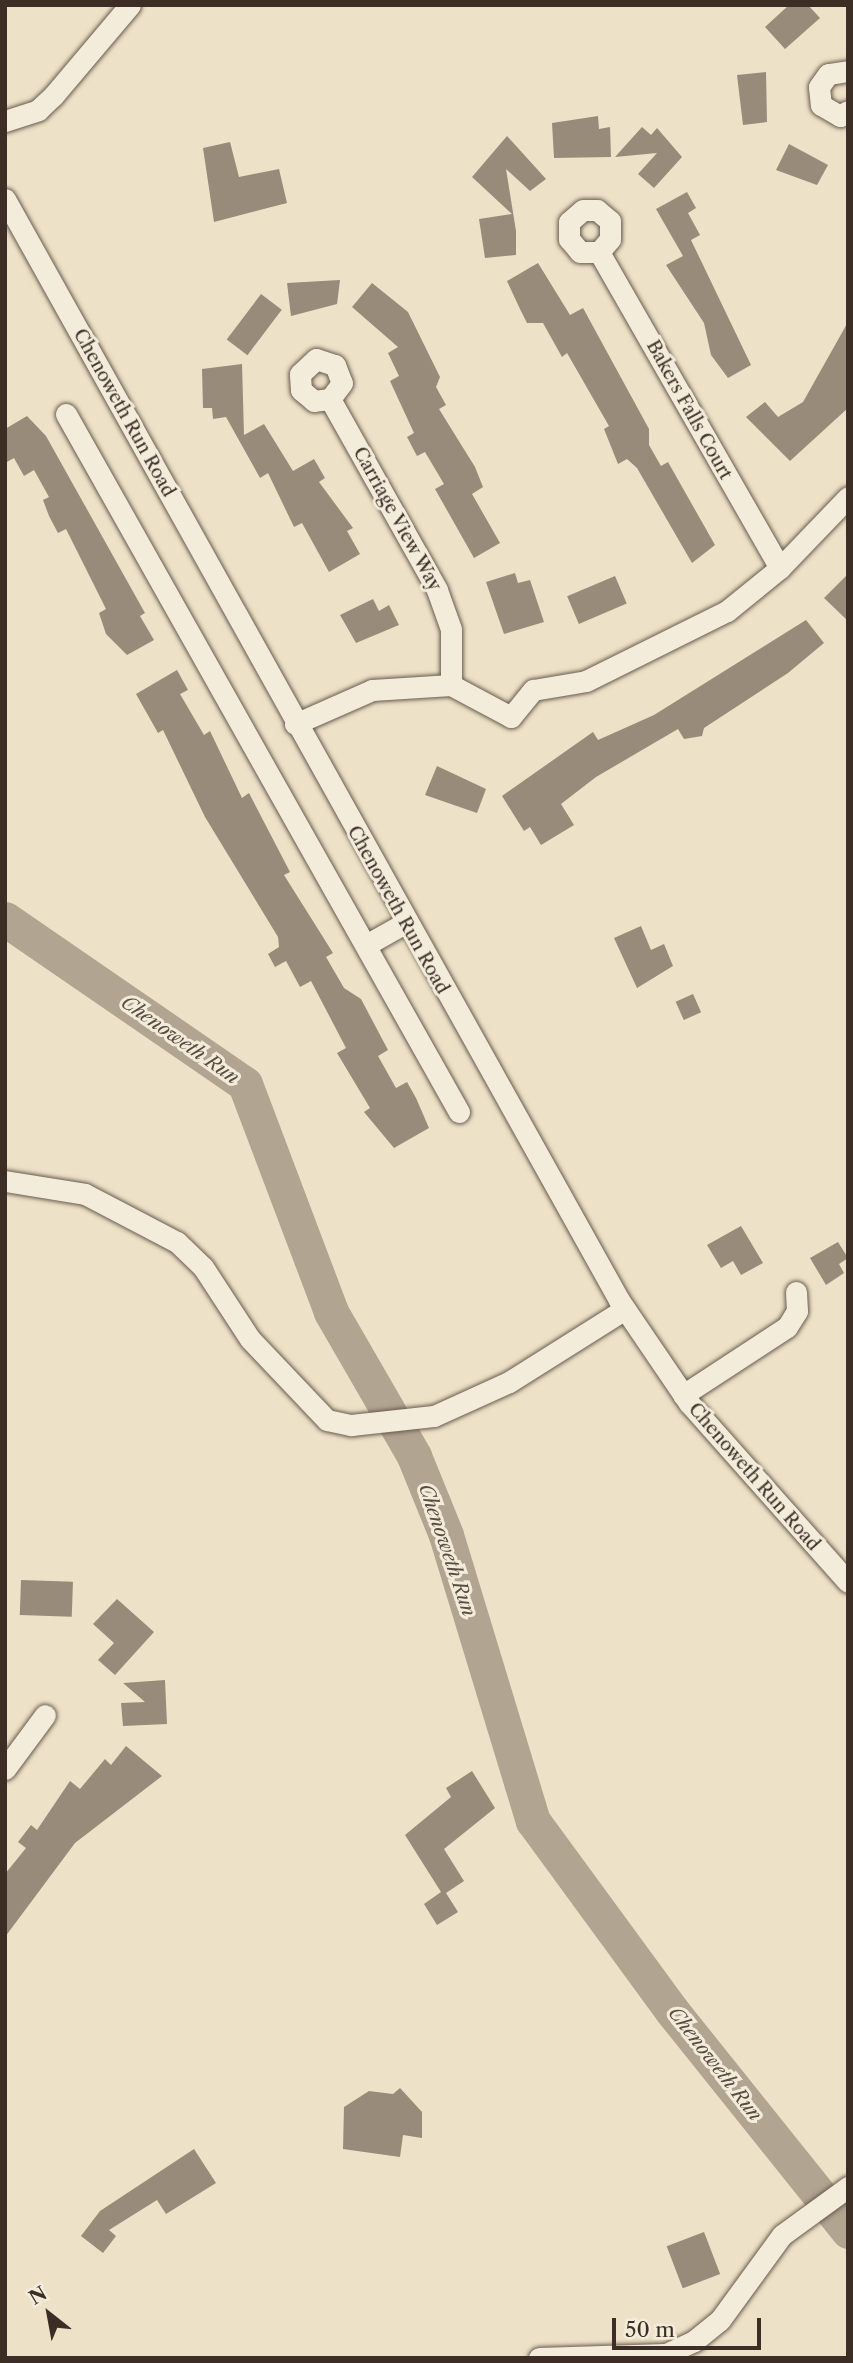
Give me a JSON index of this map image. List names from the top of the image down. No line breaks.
{"streets":{"street":["Bakers Falls Court","Chenoweth Run Road","Carriage View Way"]},"water":["Chenoweth Run"],"scale_bar":"50 m","north":"top left"}
